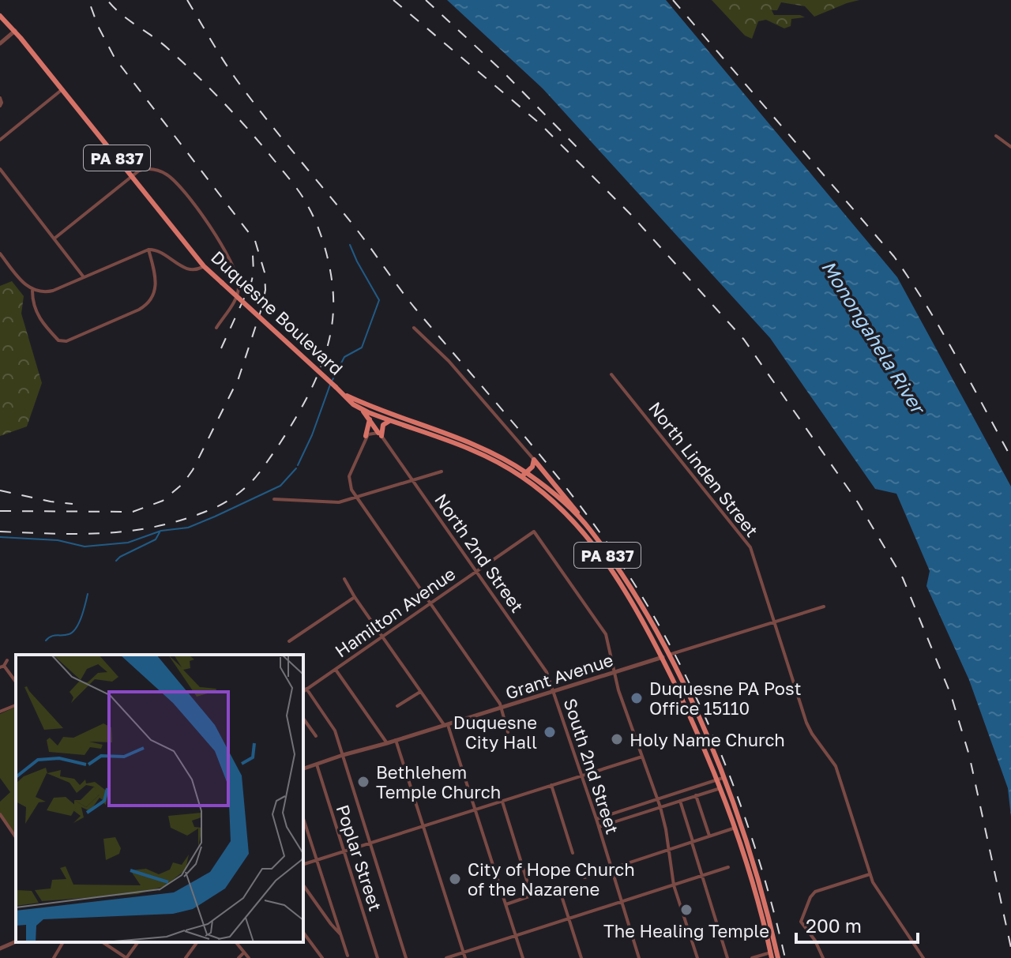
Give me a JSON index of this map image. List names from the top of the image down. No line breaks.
{"streets":{"main road":["PA 837","Duquesne Boulevard"],"street":["North Linden Street","North 2nd Street","Hamilton Avenue","Grant Avenue","South 2nd Street","Poplar Street"]},"crossings":[["PA 837","Duquesne Boulevard"],["Duquesne Boulevard","Grant Avenue"],["North Linden Street","Grant Avenue"],["North 2nd Street","Hamilton Avenue"],["North 2nd Street","Grant Avenue"],["North 2nd Street","South 2nd Street"],["Hamilton Avenue","Grant Avenue"],["Grant Avenue","South 2nd Street"],["Grant Avenue","Poplar Street"]],"water":["Monongahela River"],"places":["Duquesne PA Post Office 15110","Duquesne City Hall","Holy Name Church","Bethlehem Temple Church","City of Hope Church of the Nazarene","The Healing Temple"],"scale_bar":"200 m"}
